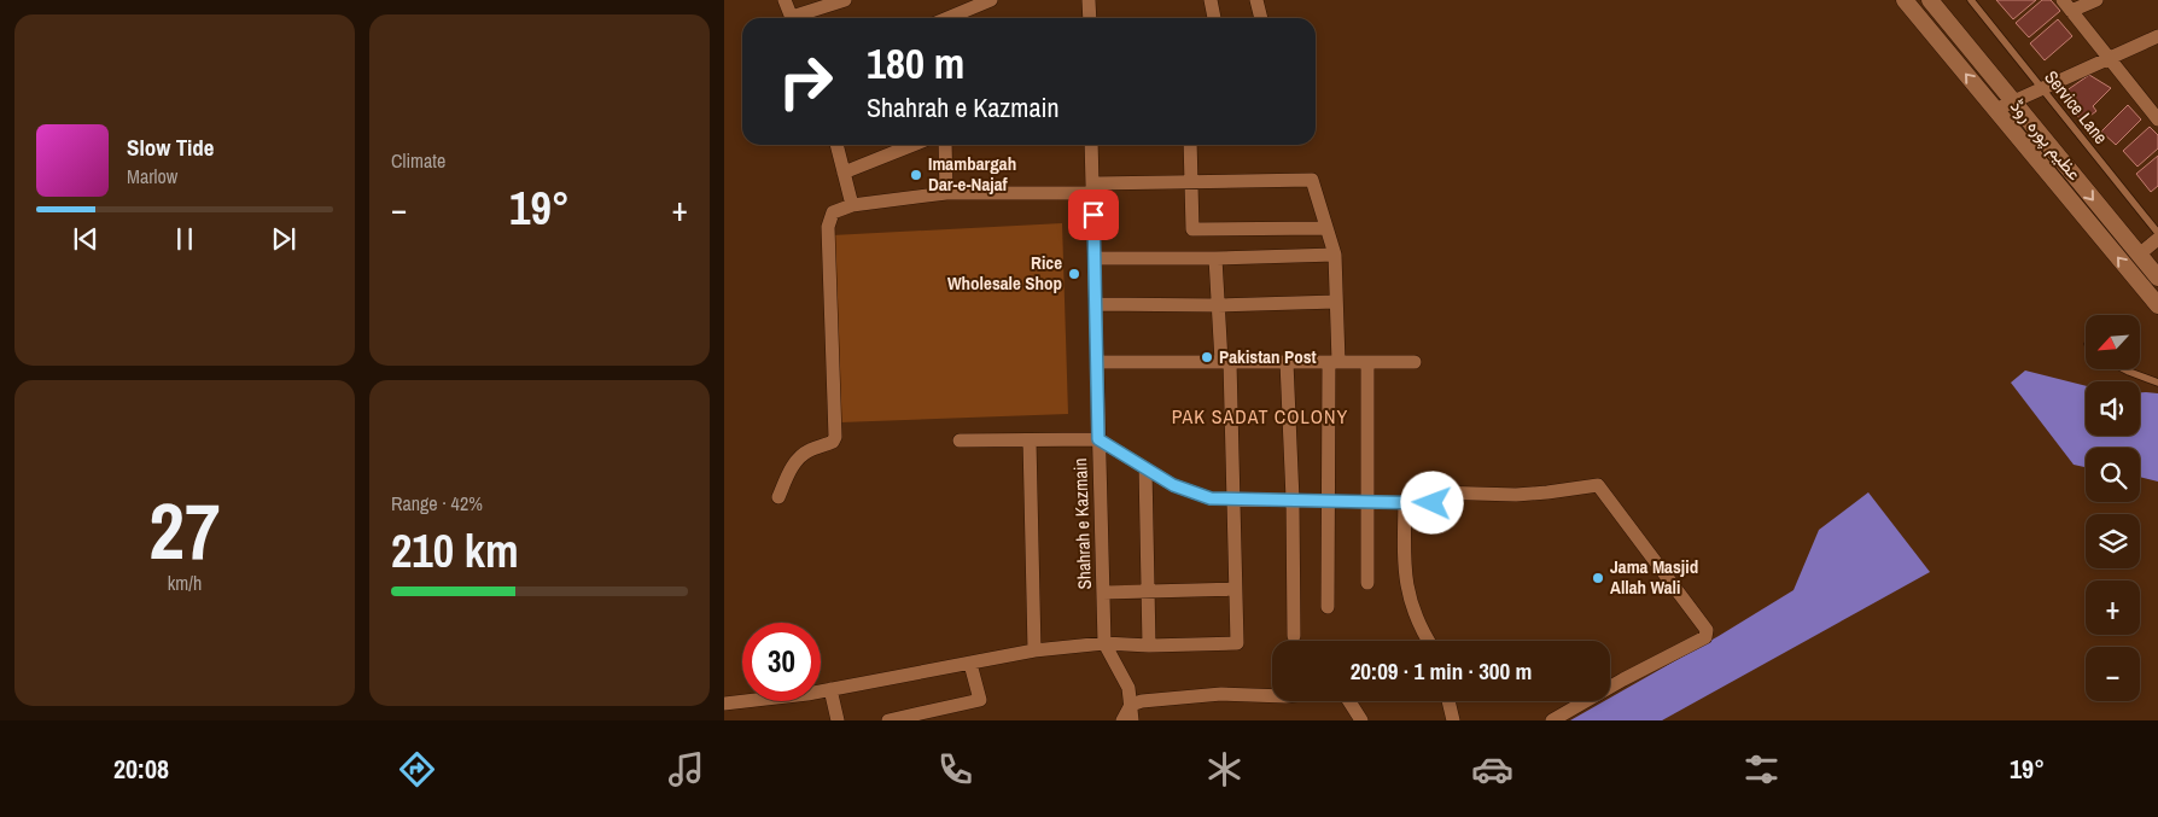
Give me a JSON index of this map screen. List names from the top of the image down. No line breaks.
{"streets":{"main road":["عظیم پورہ روڈ"],"street":["Shahrah e Kazmain"],"lane":["Service Lane"]},"districts":["PAK SADAT COLONY"],"places":["Imambargah Dar-e-Najaf","Rice Wholesale Shop","Pakistan Post","Jama Masjid Allah Wali"],"north":"bottom left","page":{"tile":["Climate",["27","km/h"],["Range · 42%","210 km"]],"turn":["180 m","Shahrah e Kazmain"],"song":["Slow Tide","Marlow"],"heat":["−","19°","+"],"map_buttons":["+","−"],"limit":"30","trip":"20:09 · 1 min · 300 m","tabs":["20:08","19°"]}}
